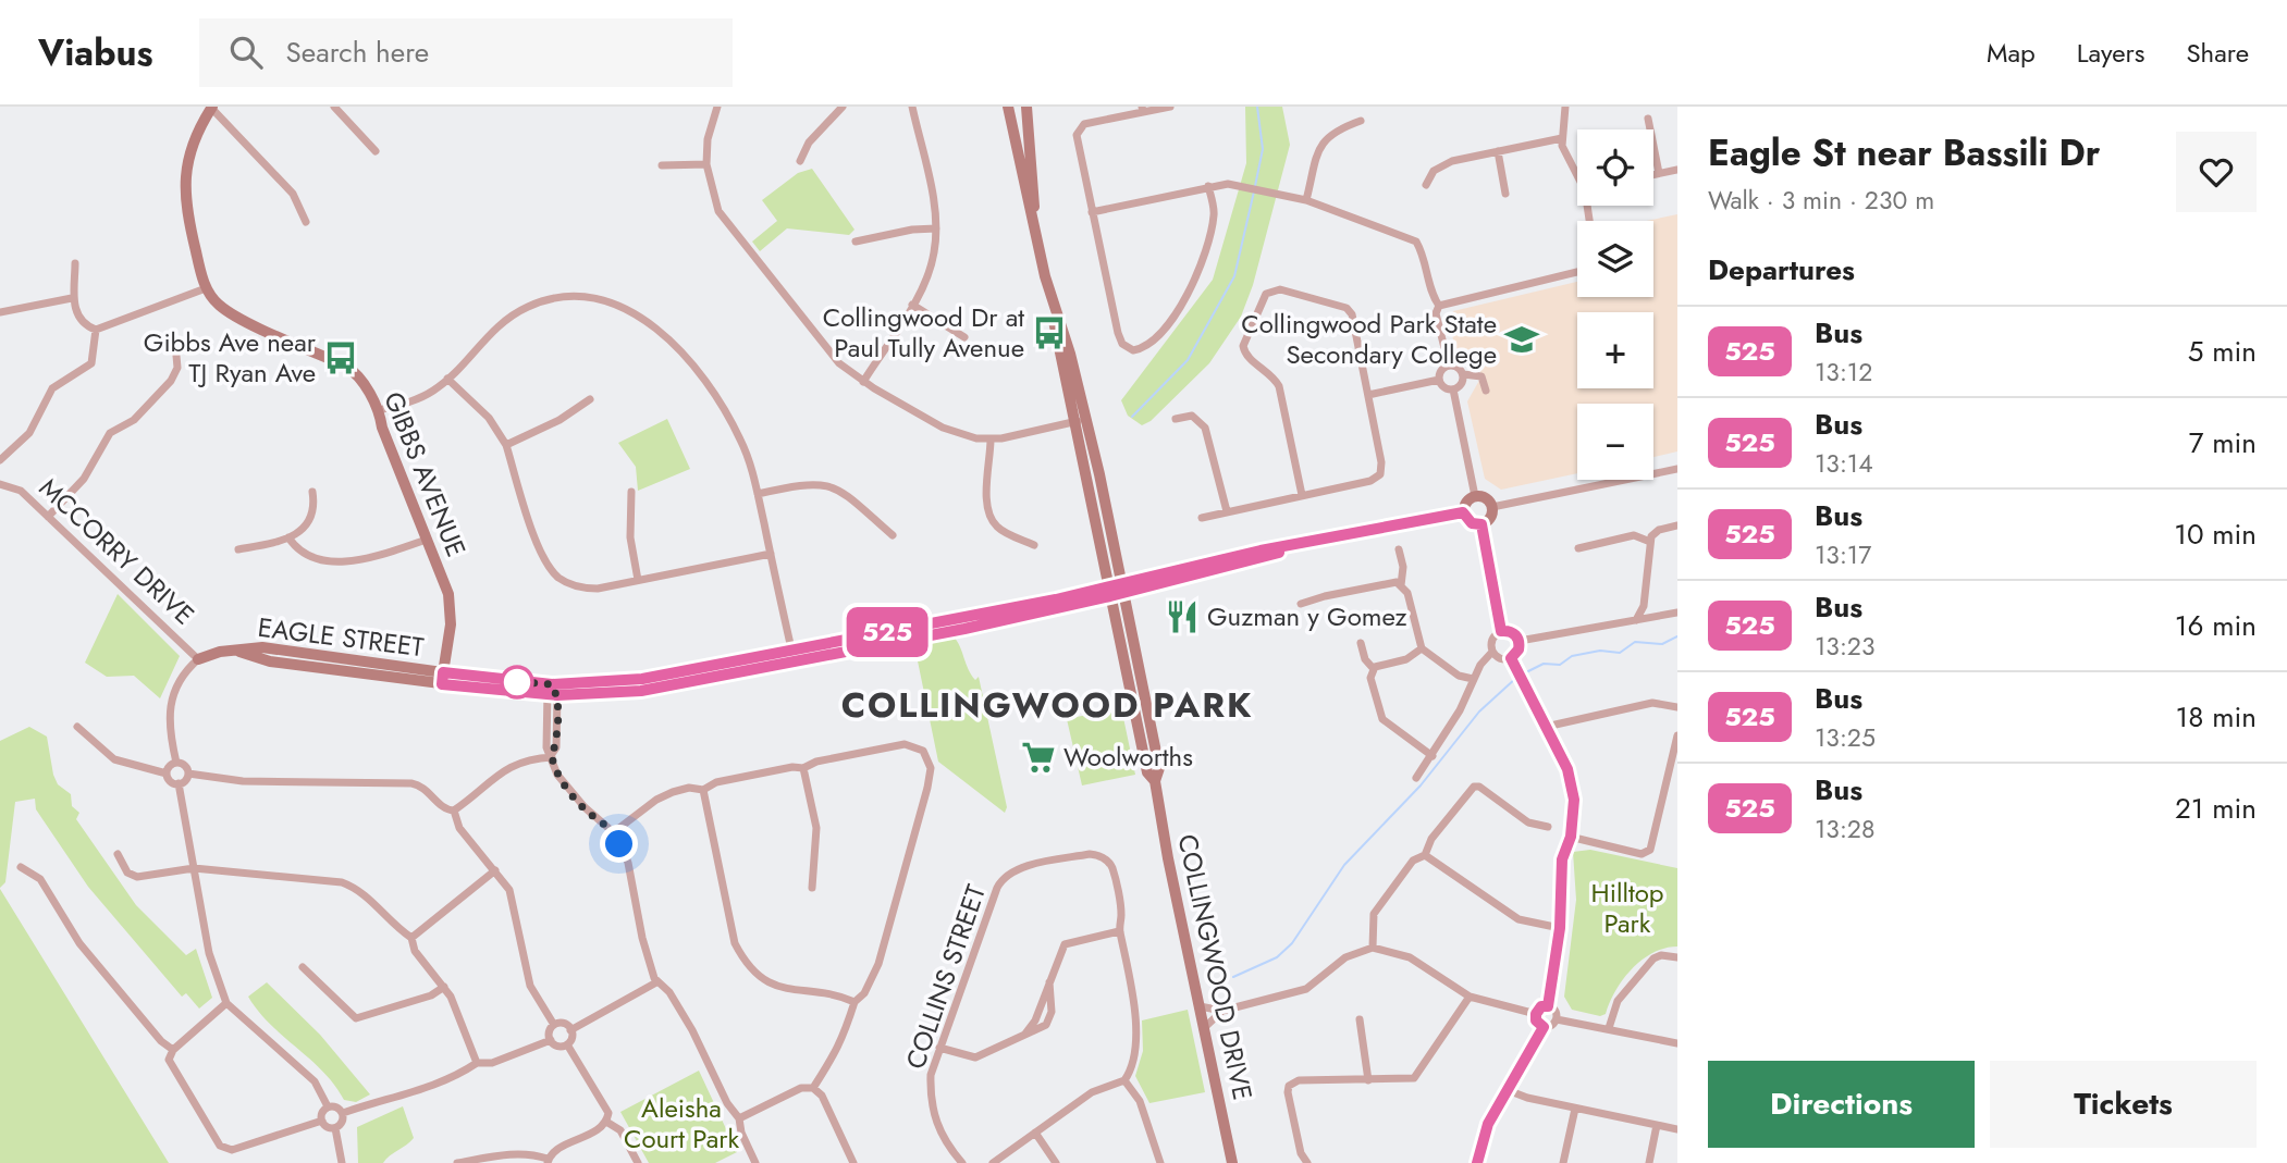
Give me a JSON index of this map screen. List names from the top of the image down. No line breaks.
{"streets":{"street":["GIBBS AVENUE","MCCORRY DRIVE","EAGLE STREET","COLLINGWOOD DRIVE","COLLINS STREET"]},"crossings":[["GIBBS AVENUE","EAGLE STREET"],["MCCORRY DRIVE","EAGLE STREET"],["EAGLE STREET","COLLINGWOOD DRIVE"]],"districts":["COLLINGWOOD PARK"],"parks":["Hilltop Park","Aleisha Court Park"],"places":{"bus stop":["Collingwood Dr at Paul Tully Avenue","Gibbs Ave near TJ Ryan Ave"],"school or university":["Collingwood Park State Secondary College"],"restaurant":["Guzman y Gomez"],"supermarket":["Woolworths"]},"lines":["bus line 525"],"page":{"header":"Viabus","search":"Search here","nav":["Map","Layers","Share"],"on_map":"525","heading":[["Eagle St near Bassili Dr","Walk · 3 min · 230 m"],"Departures"],"map_buttons":["+","−"],"list":[{"mark":"525","name":"Bus","note":"13:12","value":"5 min"},{"mark":"525","name":"Bus","note":"13:14","value":"7 min"},{"mark":"525","name":"Bus","note":"13:17","value":"10 min"},{"mark":"525","name":"Bus","note":"13:23","value":"16 min"},{"mark":"525","name":"Bus","note":"13:25","value":"18 min"},{"mark":"525","name":"Bus","note":"13:28","value":"21 min"}],"buttons":["Directions","Tickets"]}}
